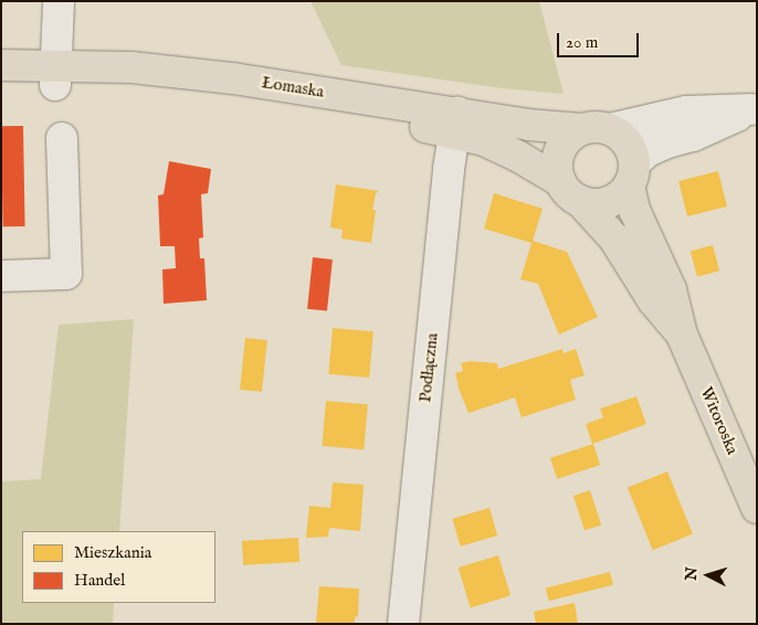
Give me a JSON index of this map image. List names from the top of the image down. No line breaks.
{"streets":{"main road":["Łomaska","Witoroska"],"street":["Podłączna"]},"crossings":[["Łomaska","Podłączna"],["Łomaska","Witoroska"],["Podłączna","Witoroska"]],"legend":["Mieszkania","Handel"],"scale_bar":"20 m","north":"left"}
